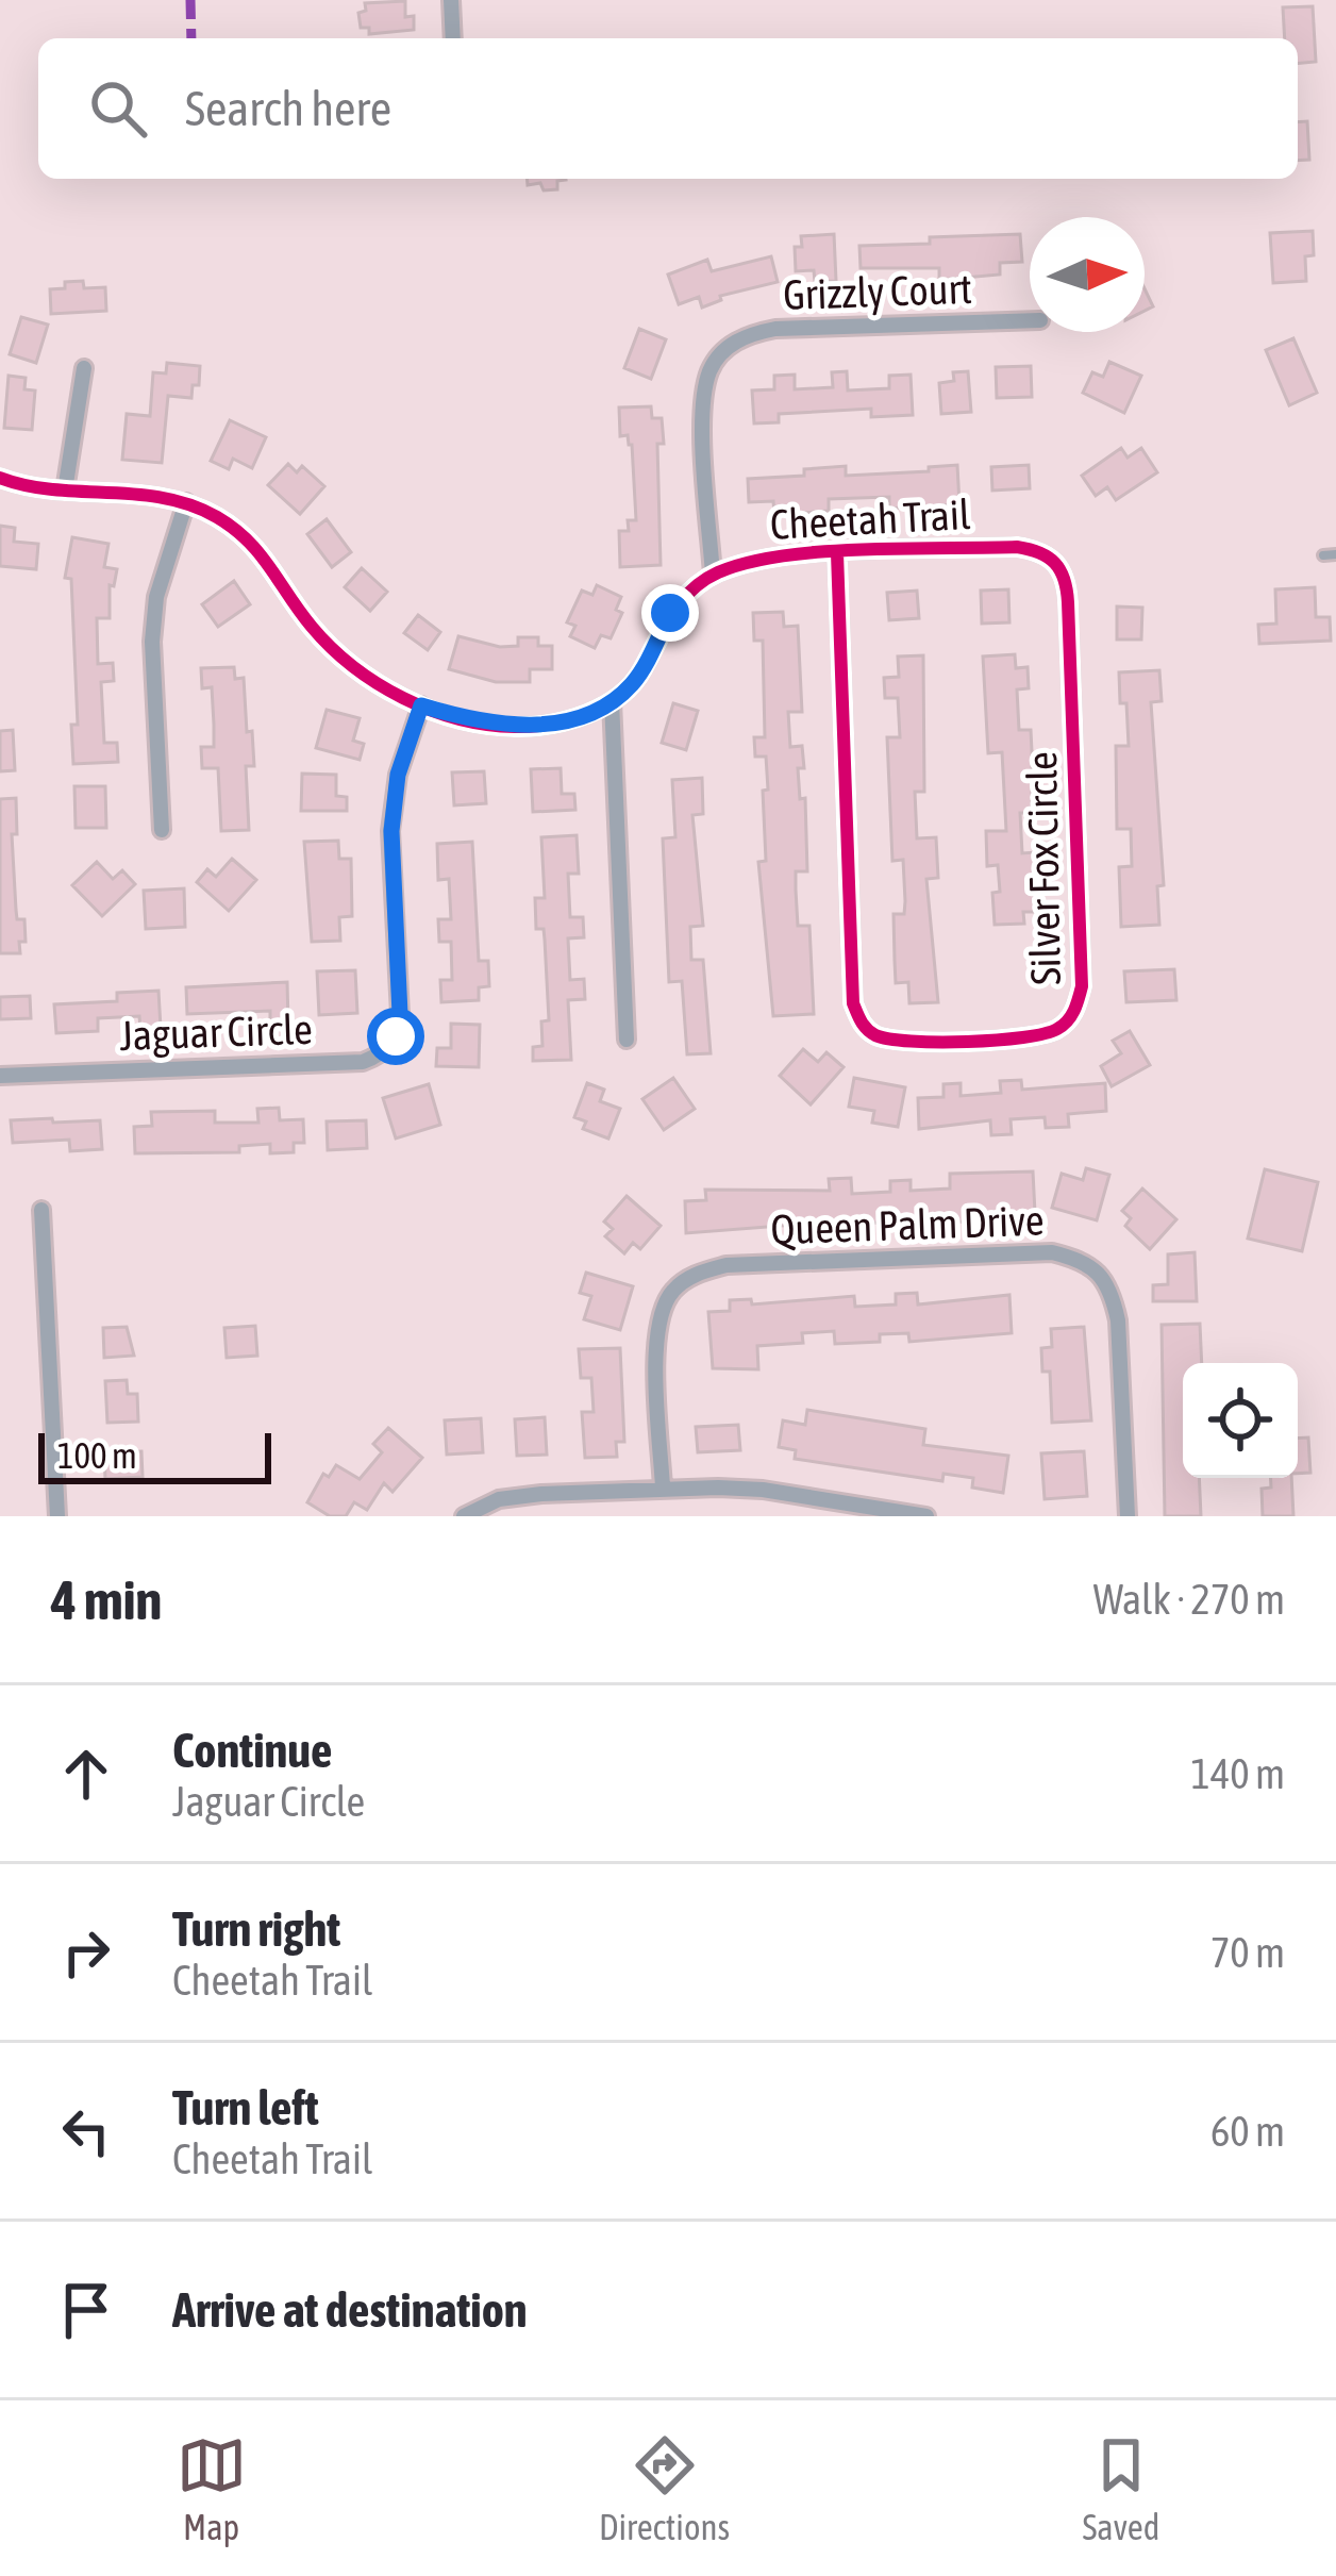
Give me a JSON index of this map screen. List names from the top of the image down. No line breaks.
{"streets":{"street":["Grizzly Court","Cheetah Trail","Silver Fox Circle","Jaguar Circle","Queen Palm Drive"]},"crossings":[["Grizzly Court","Cheetah Trail"],["Cheetah Trail","Silver Fox Circle"]],"scale_bar":"100 m","north":"right","page":{"search":"Search here","scale":"100 m","heading":["4 min","Walk · 270 m"],"list":[["Continue","Jaguar Circle","140 m"],["Turn right","Cheetah Trail","70 m"],["Turn left","Cheetah Trail","60 m"],"Arrive at destination"],"nav":["Map","Directions","Saved"]}}
